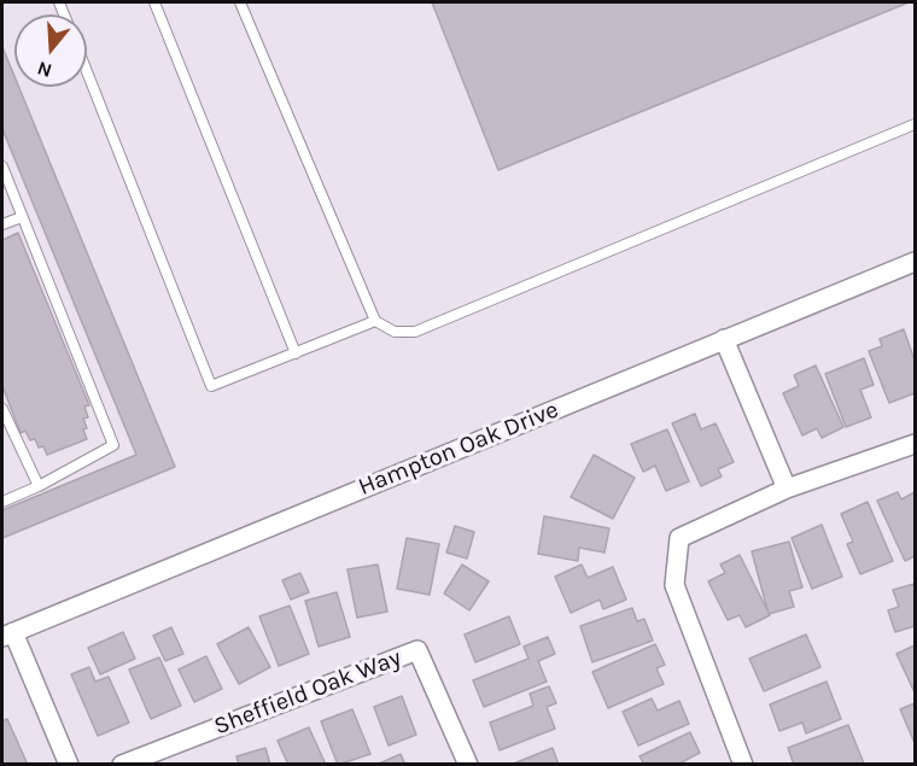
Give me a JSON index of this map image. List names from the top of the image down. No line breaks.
{"streets":{"street":["Hampton Oak Drive","Sheffield Oak Way"]},"north":"bottom"}
